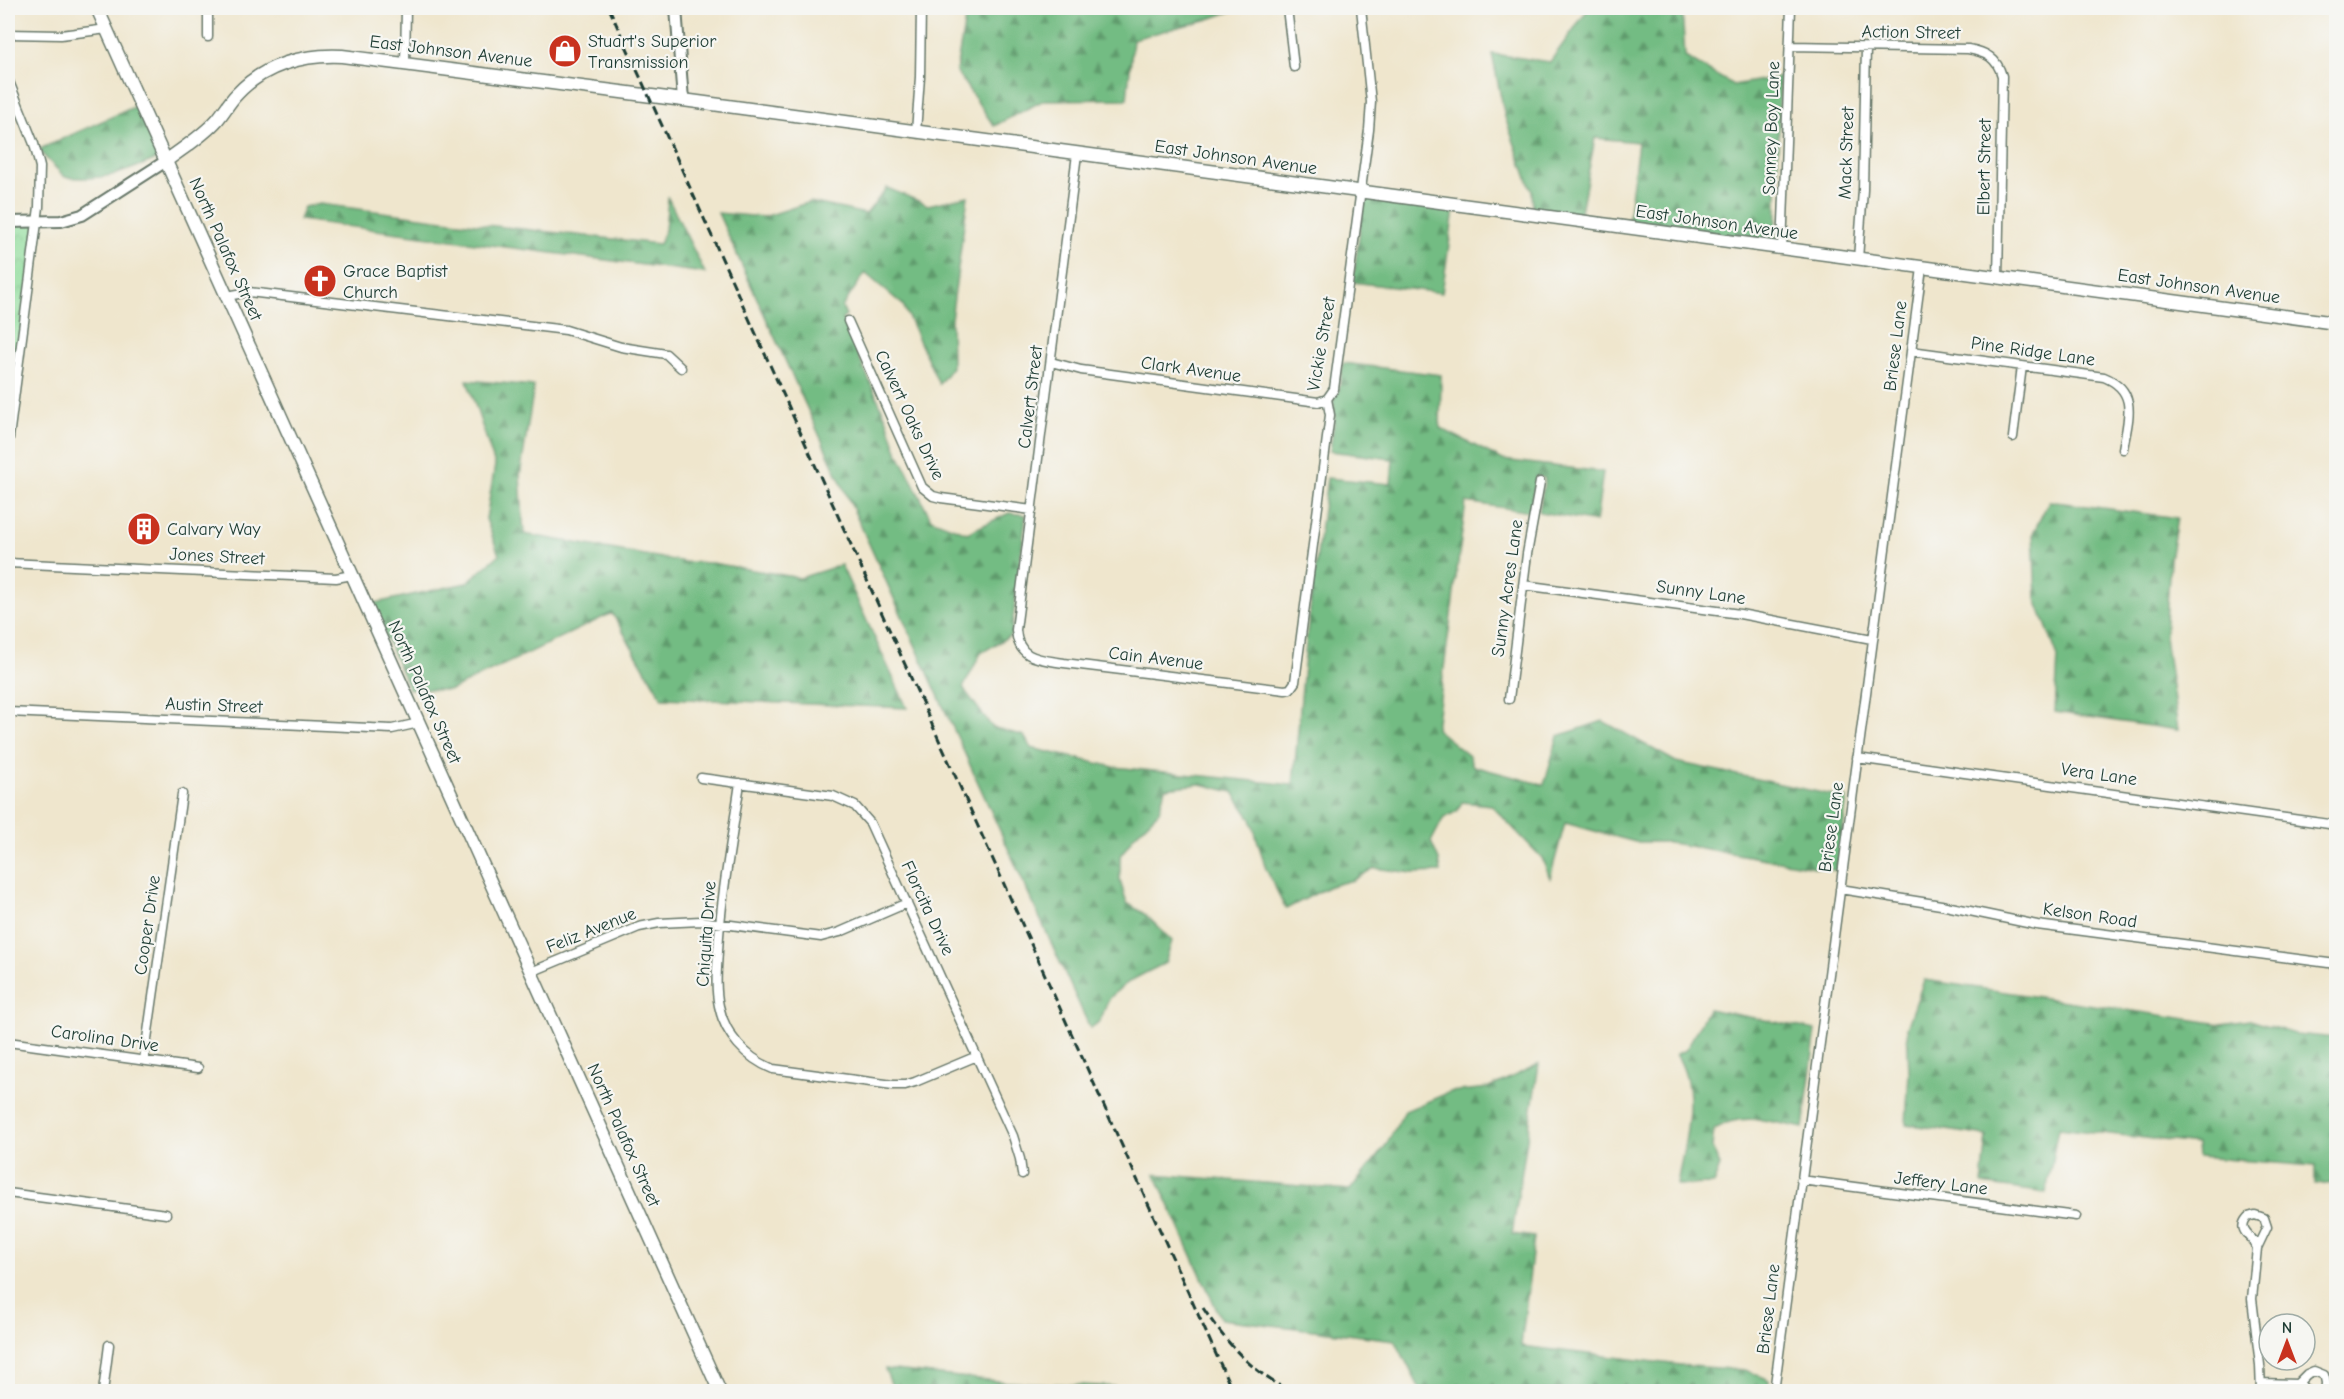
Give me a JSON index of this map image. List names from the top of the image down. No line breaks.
{"streets":{"main road":["East Johnson Avenue","North Palafox Street"],"street":["Action Street","Sonney Boy Lane","Mack Street","Elbert Street","Vickie Street","Briese Lane","Pine Ridge Lane","Clark Avenue","Calvert Street","Calvert Oaks Drive","Jones Street","Sunny Acres Lane","Sunny Lane","Cain Avenue","Austin Street","Vera Lane","Florcita Drive","Kelson Road","Cooper Drive","Feliz Avenue","Chiquita Drive","Carolina Drive","Jeffery Lane"]},"crossings":[["Action Street","Sonney Boy Lane"],["Action Street","Mack Street"],["Action Street","Elbert Street"],["East Johnson Avenue","Sonney Boy Lane"],["East Johnson Avenue","Mack Street"],["East Johnson Avenue","Elbert Street"],["East Johnson Avenue","North Palafox Street"],["East Johnson Avenue","Vickie Street"],["East Johnson Avenue","Briese Lane"],["East Johnson Avenue","Calvert Street"],["North Palafox Street","Jones Street"],["North Palafox Street","Austin Street"],["North Palafox Street","Feliz Avenue"],["Vickie Street","Clark Avenue"],["Vickie Street","Cain Avenue"],["Briese Lane","Pine Ridge Lane"],["Briese Lane","Sunny Lane"],["Briese Lane","Vera Lane"],["Briese Lane","Kelson Road"],["Briese Lane","Jeffery Lane"],["Clark Avenue","Calvert Street"],["Calvert Street","Calvert Oaks Drive"],["Calvert Street","Cain Avenue"],["Sunny Acres Lane","Sunny Lane"],["Florcita Drive","Feliz Avenue"],["Florcita Drive","Chiquita Drive"],["Cooper Drive","Carolina Drive"],["Feliz Avenue","Chiquita Drive"]],"places":{"shop":["Stuart's Superior Transmission"],"church":["Grace Baptist Church"],"building":["Calvary Way"]},"north":"top"}
